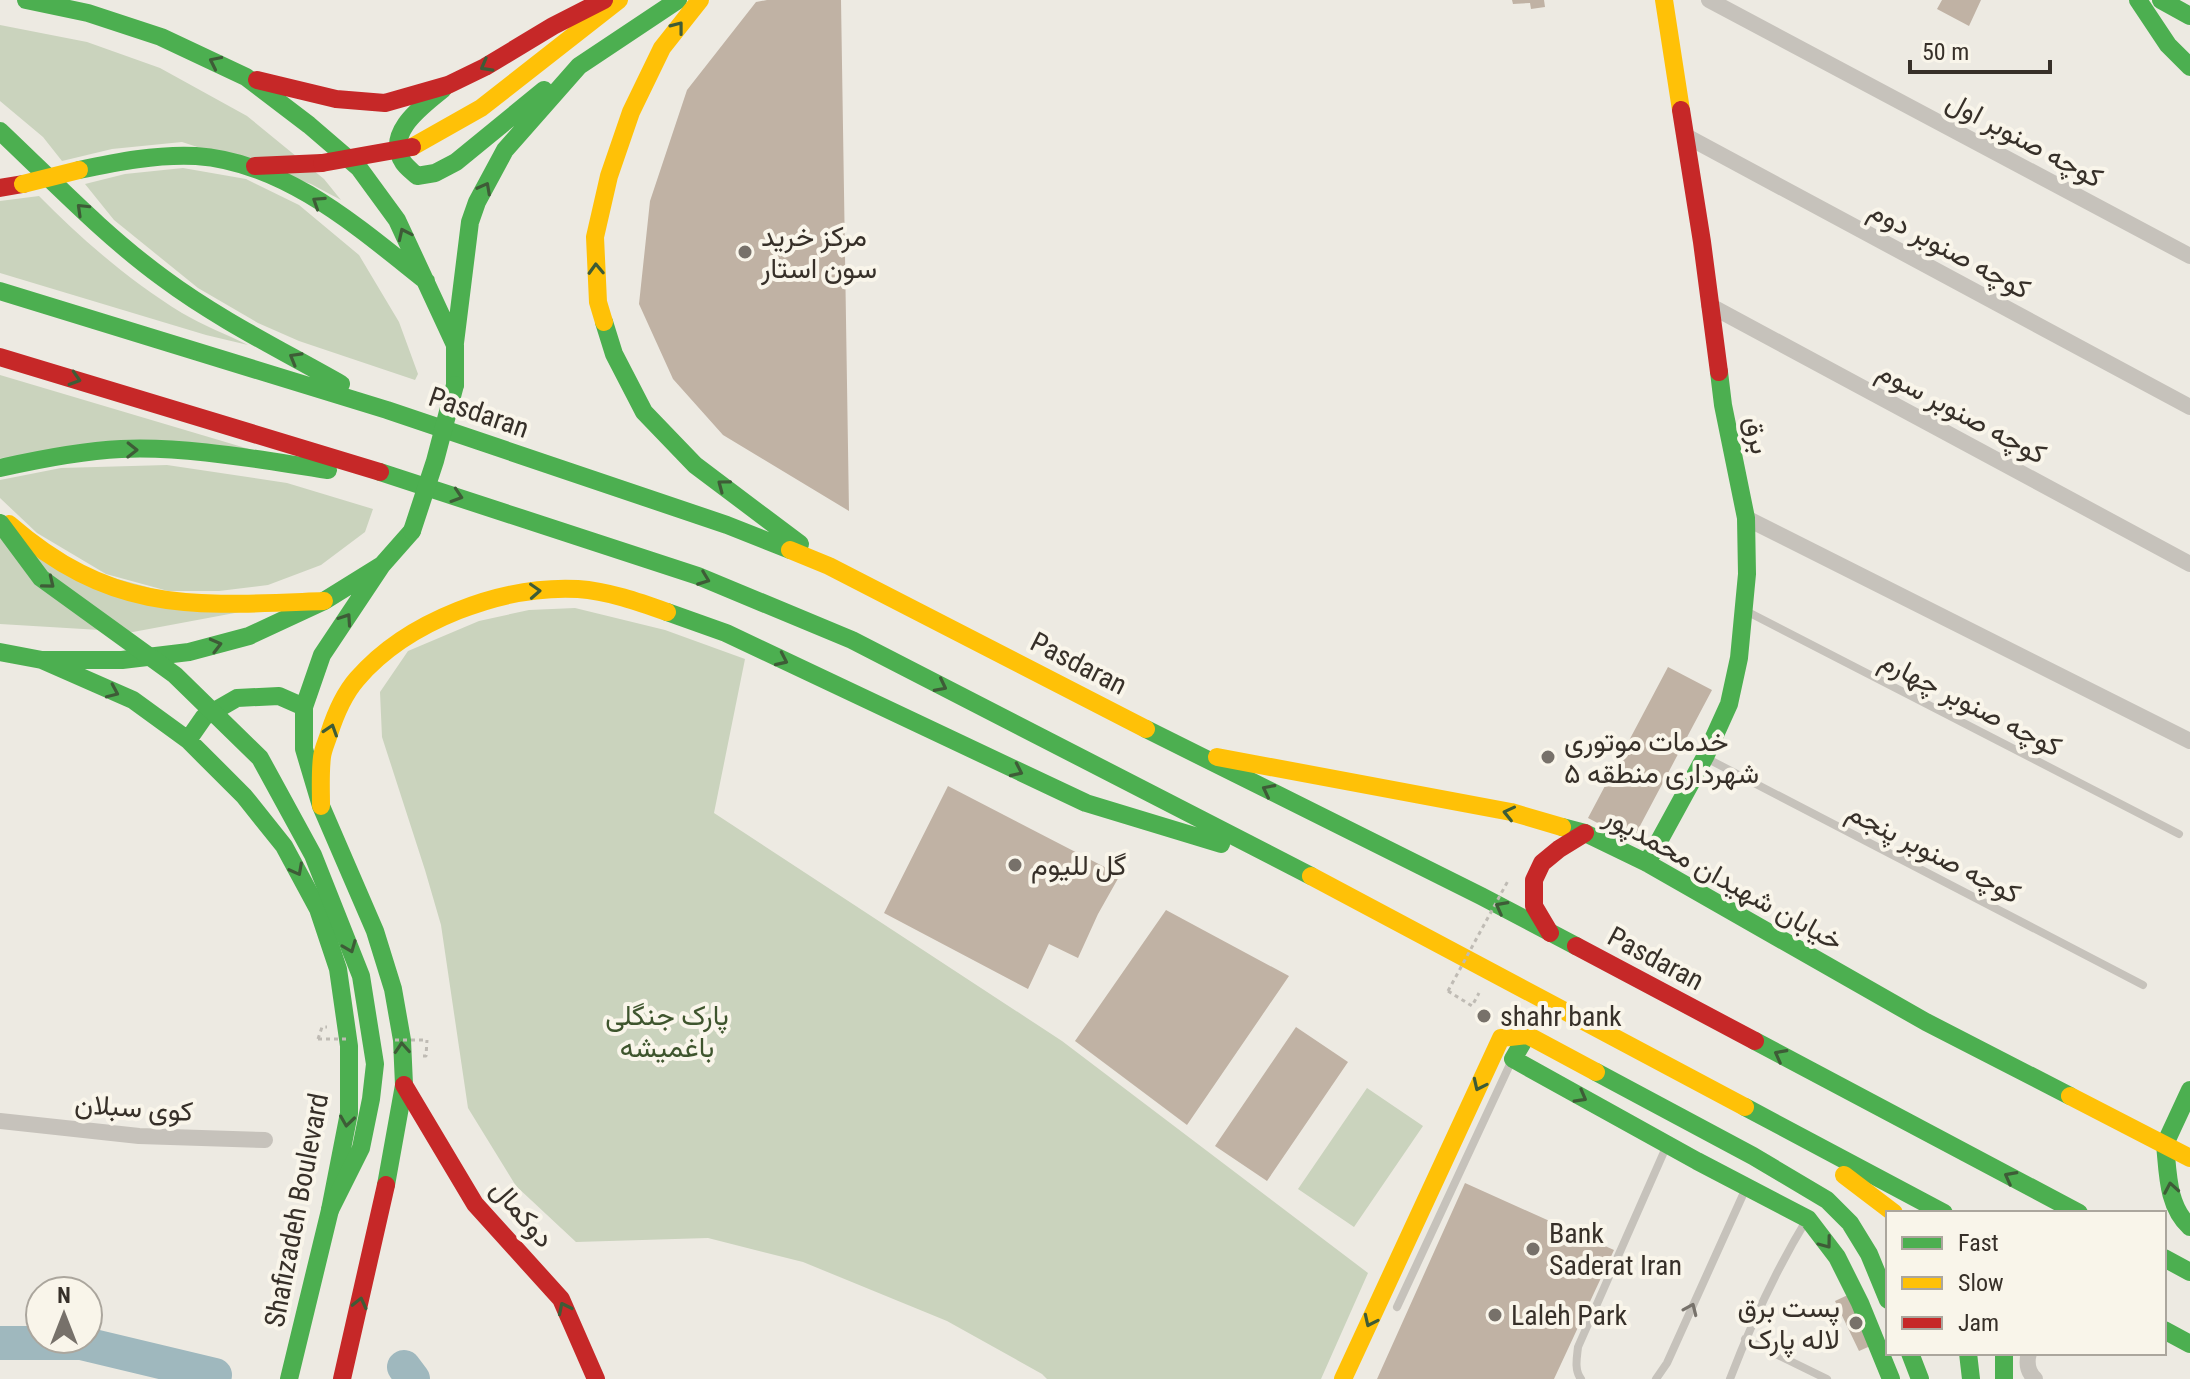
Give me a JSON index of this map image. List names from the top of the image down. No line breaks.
{"streets":{"main road":["Pasdaran","برق","خیابان شهیدان محمدپور","Shafizadeh Boulevard","دوکمال"],"street":["کوچه صنوبر اول","کوچه صنوبر دوم","کوچه صنوبر سوم","کوی سبلان"],"lane":["کوچه صنوبر چهارم","کوچه صنوبر پنجم"]},"crossings":[["کوچه صنوبر دوم","برق"],["Pasdaran","خیابان شهیدان محمدپور"],["کوچه صنوبر سوم","برق"],["برق","کوچه صنوبر چهارم"],["برق","کوچه صنوبر پنجم"],["برق","خیابان شهیدان محمدپور"]],"parks":["پارک جنگلی باغمیشه"],"places":["مرکز خرید سون استار","خدمات موتوری شهرداری منطقه ۵","گل للیوم","shahr bank","Bank Saderat Iran","Laleh Park","پست برق لاله پارک"],"legend":["Fast","Slow","Jam"],"scale_bar":"50 m","north":"top"}
